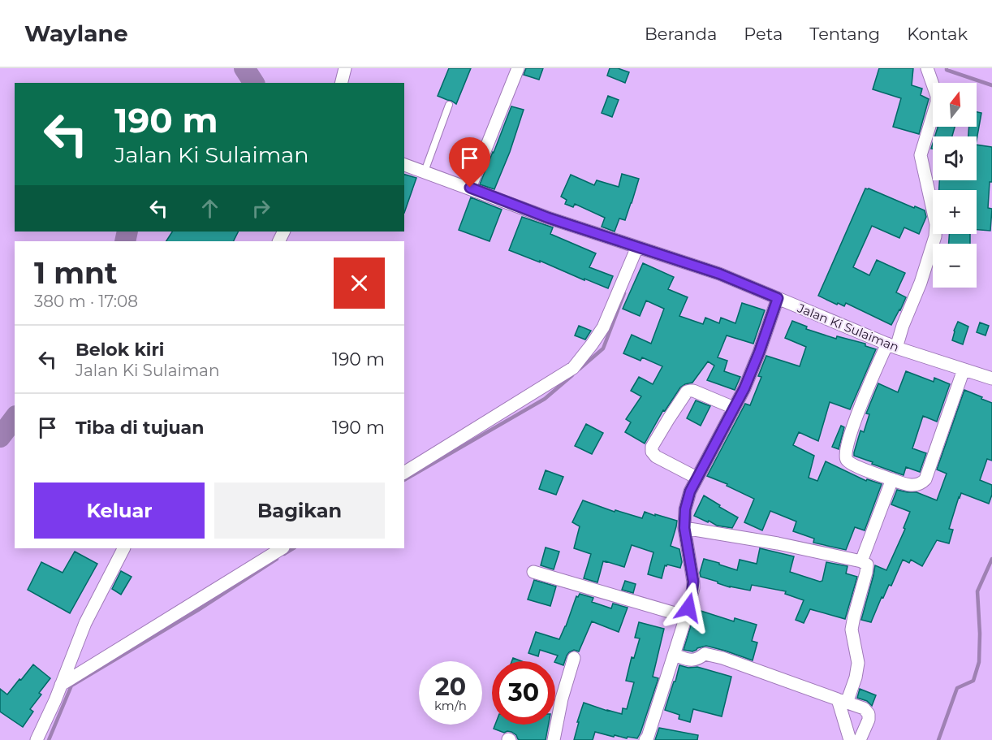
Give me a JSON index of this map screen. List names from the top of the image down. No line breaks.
{"streets":{"street":["Jalan Ki Sulaiman"]},"north":"top","page":{"header":"Waylane","nav":["Beranda","Peta","Tentang","Kontak"],"map_buttons":["+","−"],"turn":["190 m","Jalan Ki Sulaiman"],"heading":["1 mnt","380 m · 17:08"],"list":[{"name":"Belok kiri","note":"Jalan Ki Sulaiman","value":"190 m"},{"name":"Tiba di tujuan","value":"190 m"}],"buttons":["Keluar","Bagikan"],"speed":"20 km/h","limit":"30"}}
